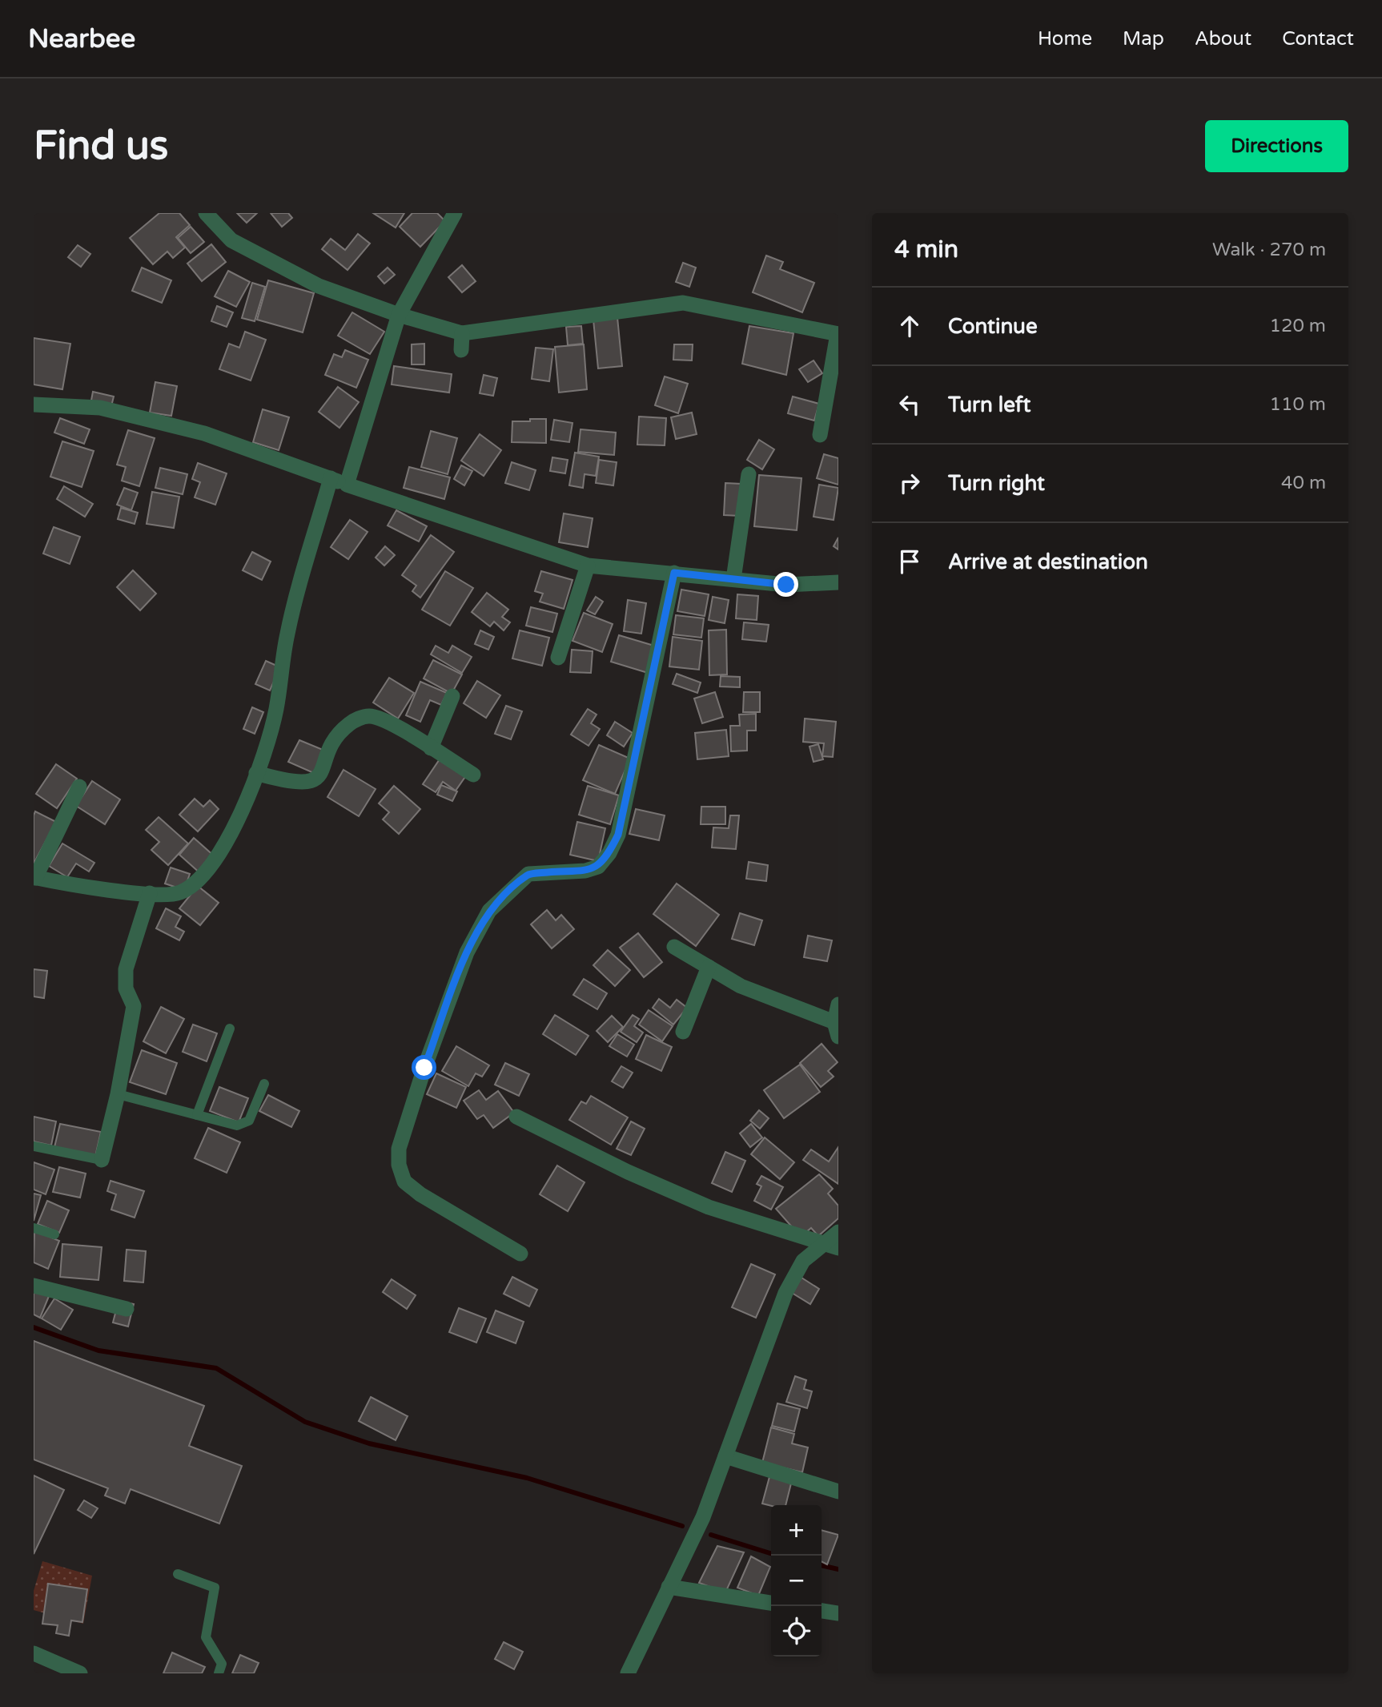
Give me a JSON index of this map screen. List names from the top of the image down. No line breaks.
{"page":{"header":"Nearbee","nav":["Home","Map","About","Contact"],"buttons":"Directions","title":"Find us","heading":["4 min","Walk · 270 m"],"list":[["Continue","120 m"],["Turn left","110 m"],["Turn right","40 m"],"Arrive at destination"],"map_buttons":["+","−"]}}
